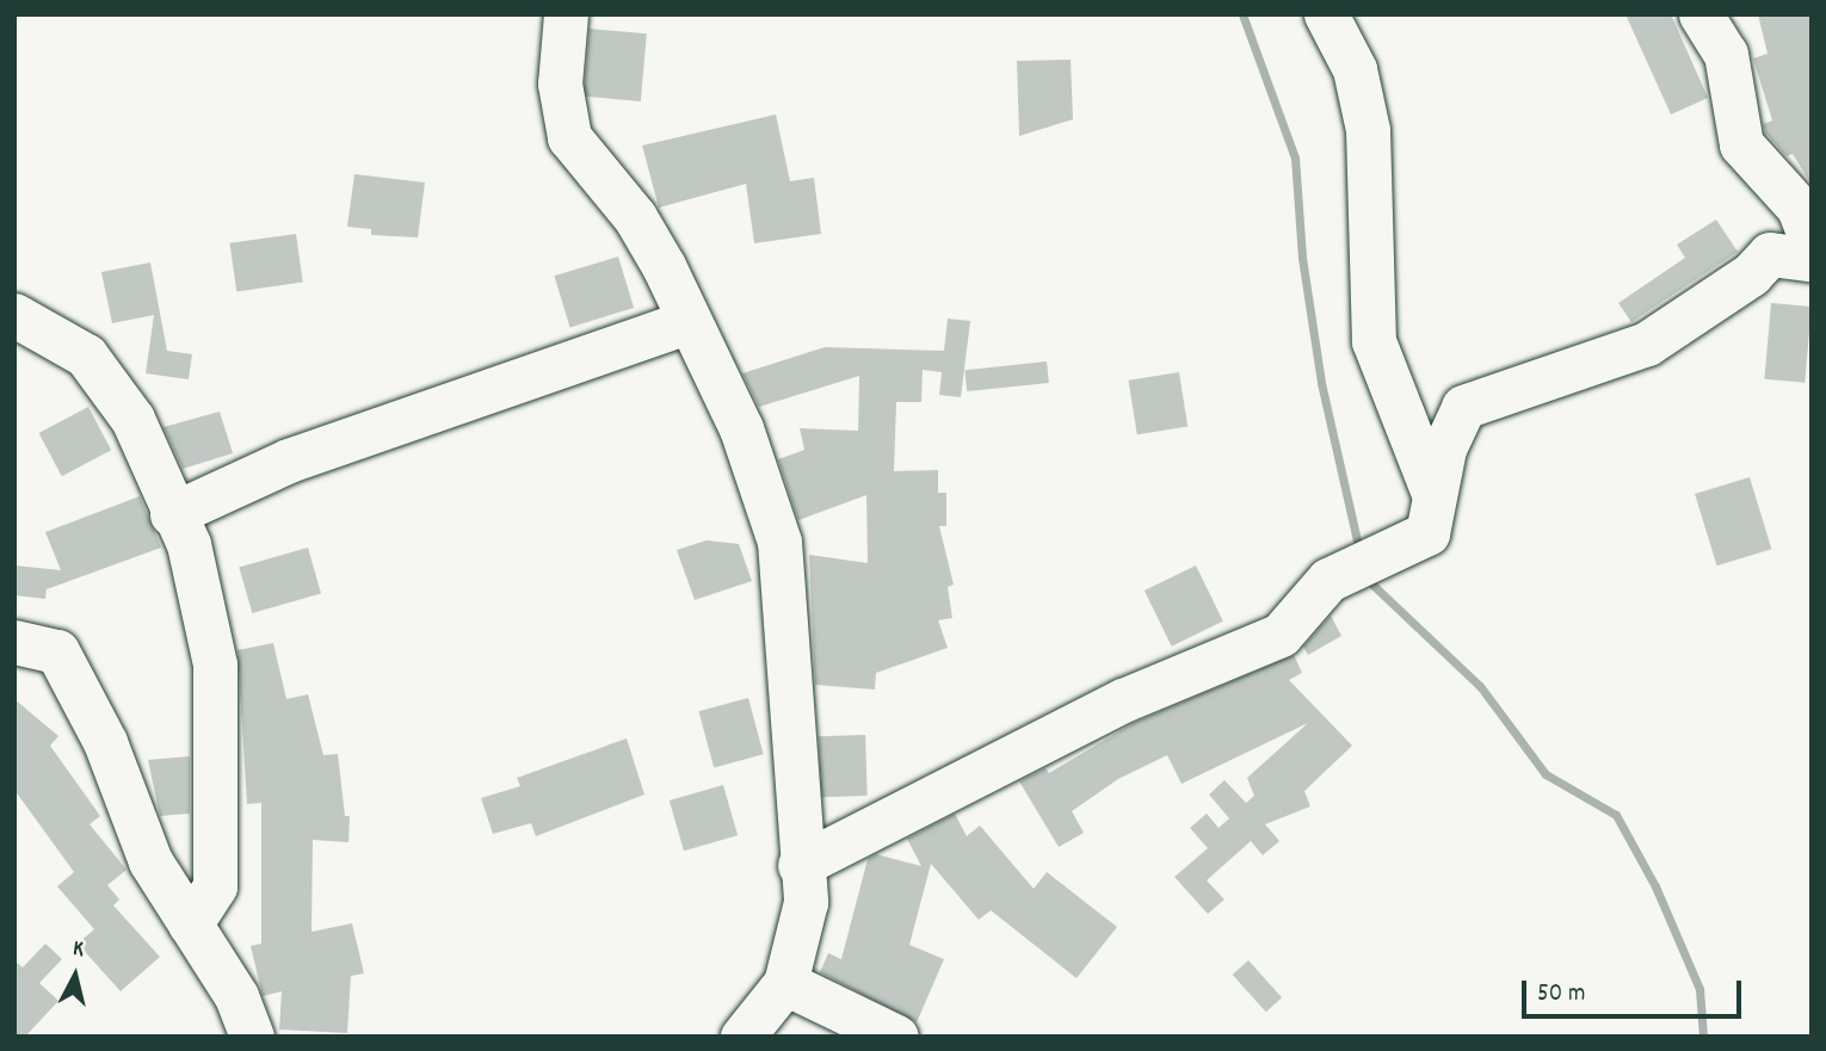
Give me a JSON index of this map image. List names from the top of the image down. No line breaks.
{"scale_bar":"50 m","north":"top"}
